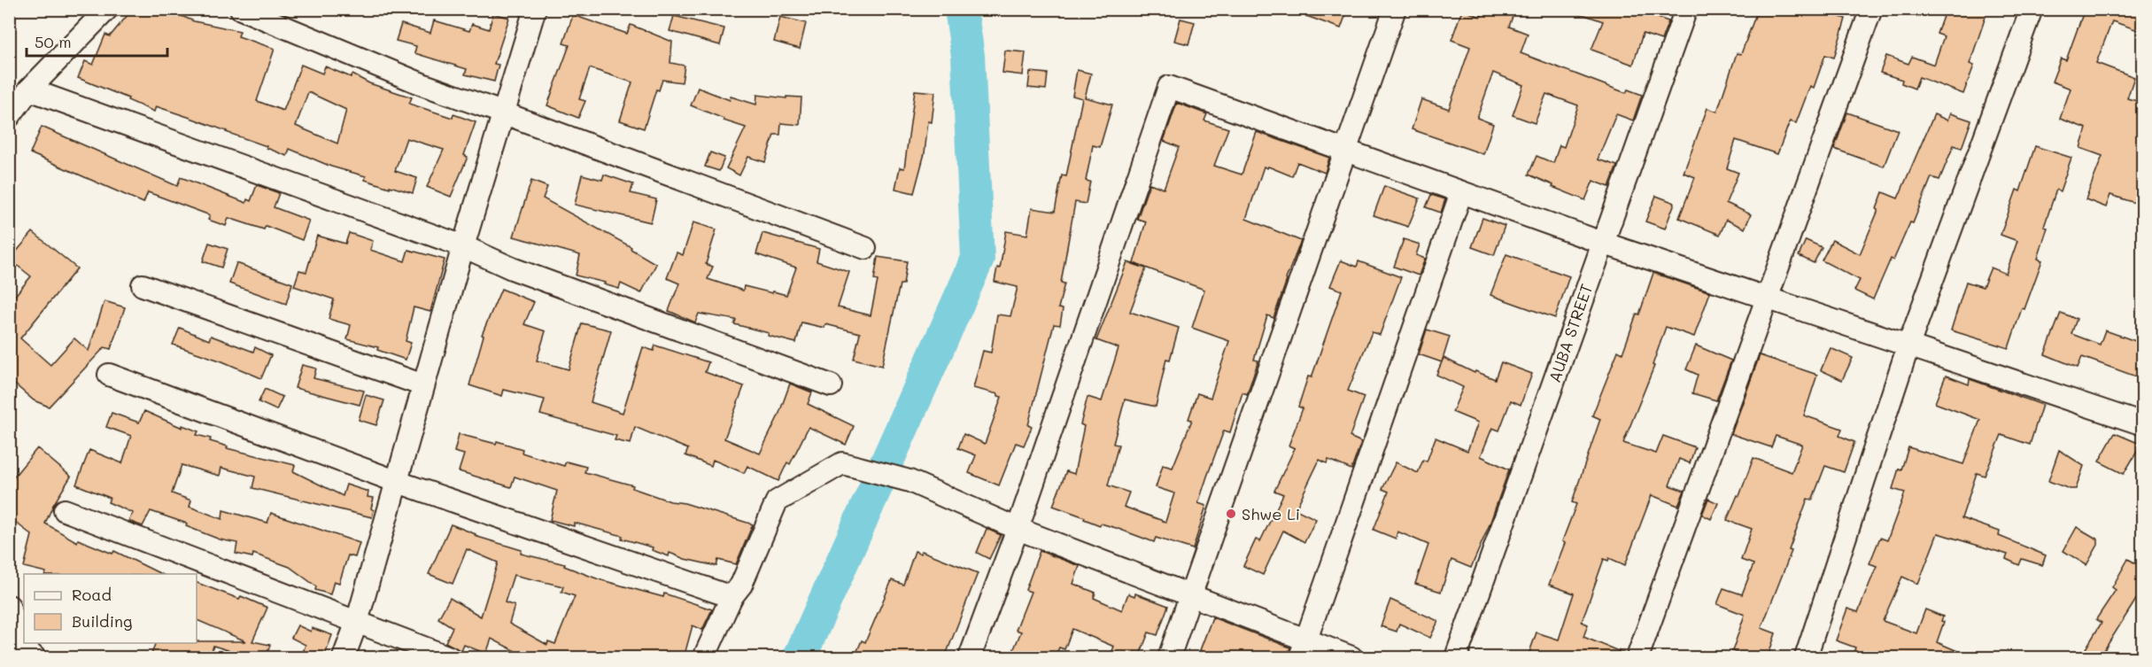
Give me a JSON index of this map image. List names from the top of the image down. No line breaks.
{"streets":{"street":["AUBA STREET"]},"places":["Shwe Li"],"legend":["Road","Building"],"scale_bar":"50 m"}
